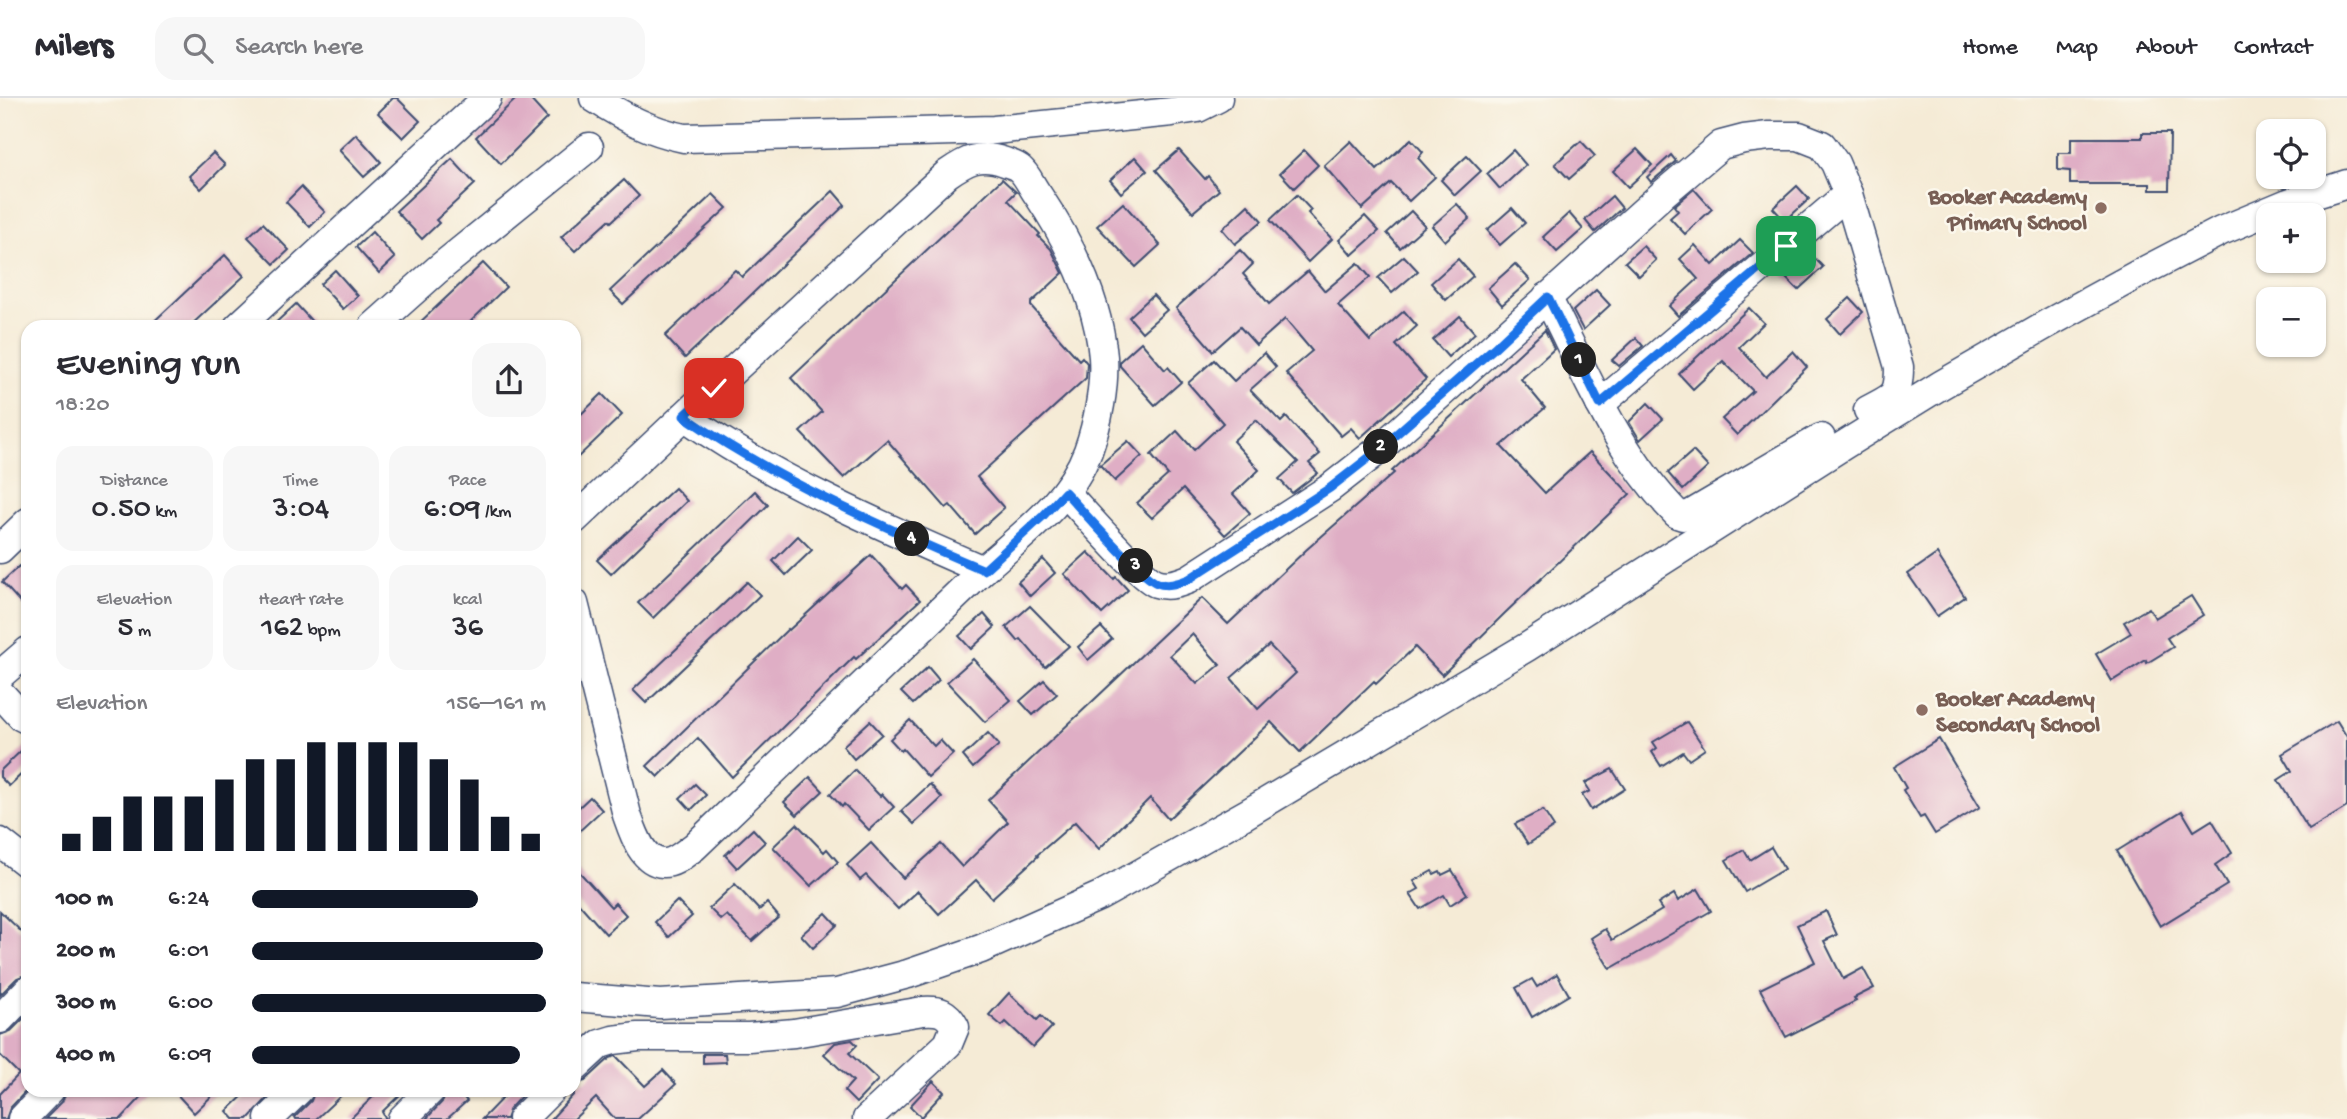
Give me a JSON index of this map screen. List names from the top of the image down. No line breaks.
{"places":["Booker Academy Primary School","Booker Academy Secondary School"],"page":{"header":"Milers","search":"Search here","nav":["Home","Map","About","Contact"],"map_buttons":["+","−"],"heading":["Evening run","18:20"],"pins":["1","2","4","3"],"stats":[["Distance","0.50 km"],["Time","3:04"],["Pace","6:09 /km"],["Elevation","5 m"],["Heart rate","162 bpm"],["kcal","36"]],"chart":["Elevation","156–161 m"],"list":[{"name":"100 m","note":"6:24"},{"name":"200 m","note":"6:01"},{"name":"300 m","note":"6:00"},{"name":"400 m","note":"6:09"}]}}
